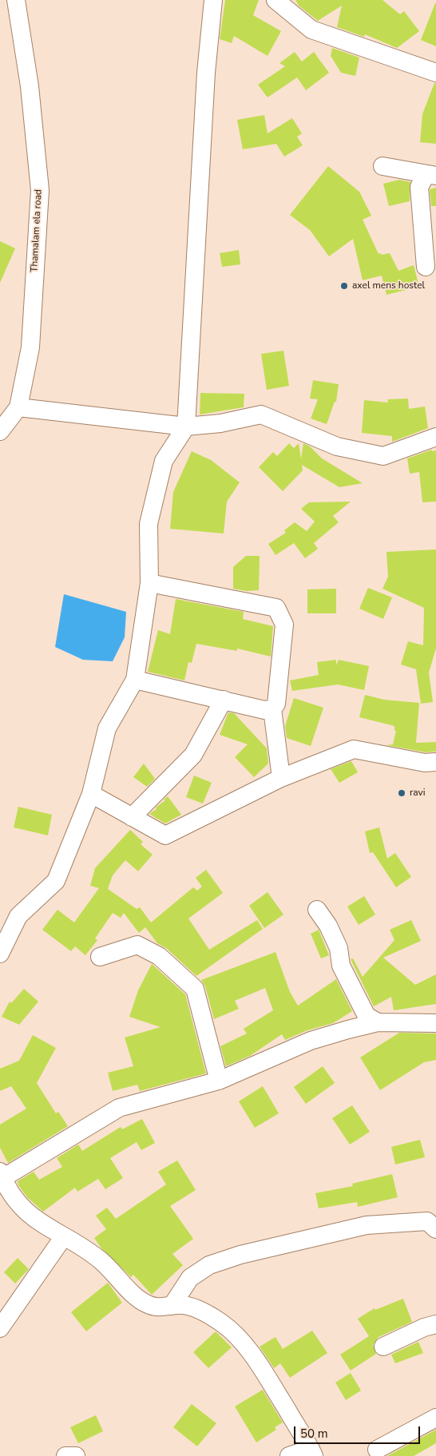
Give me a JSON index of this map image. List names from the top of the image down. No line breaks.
{"streets":{"street":["Thamalam ela road"]},"places":["axel mens hostel","ravi"],"scale_bar":"50 m"}
